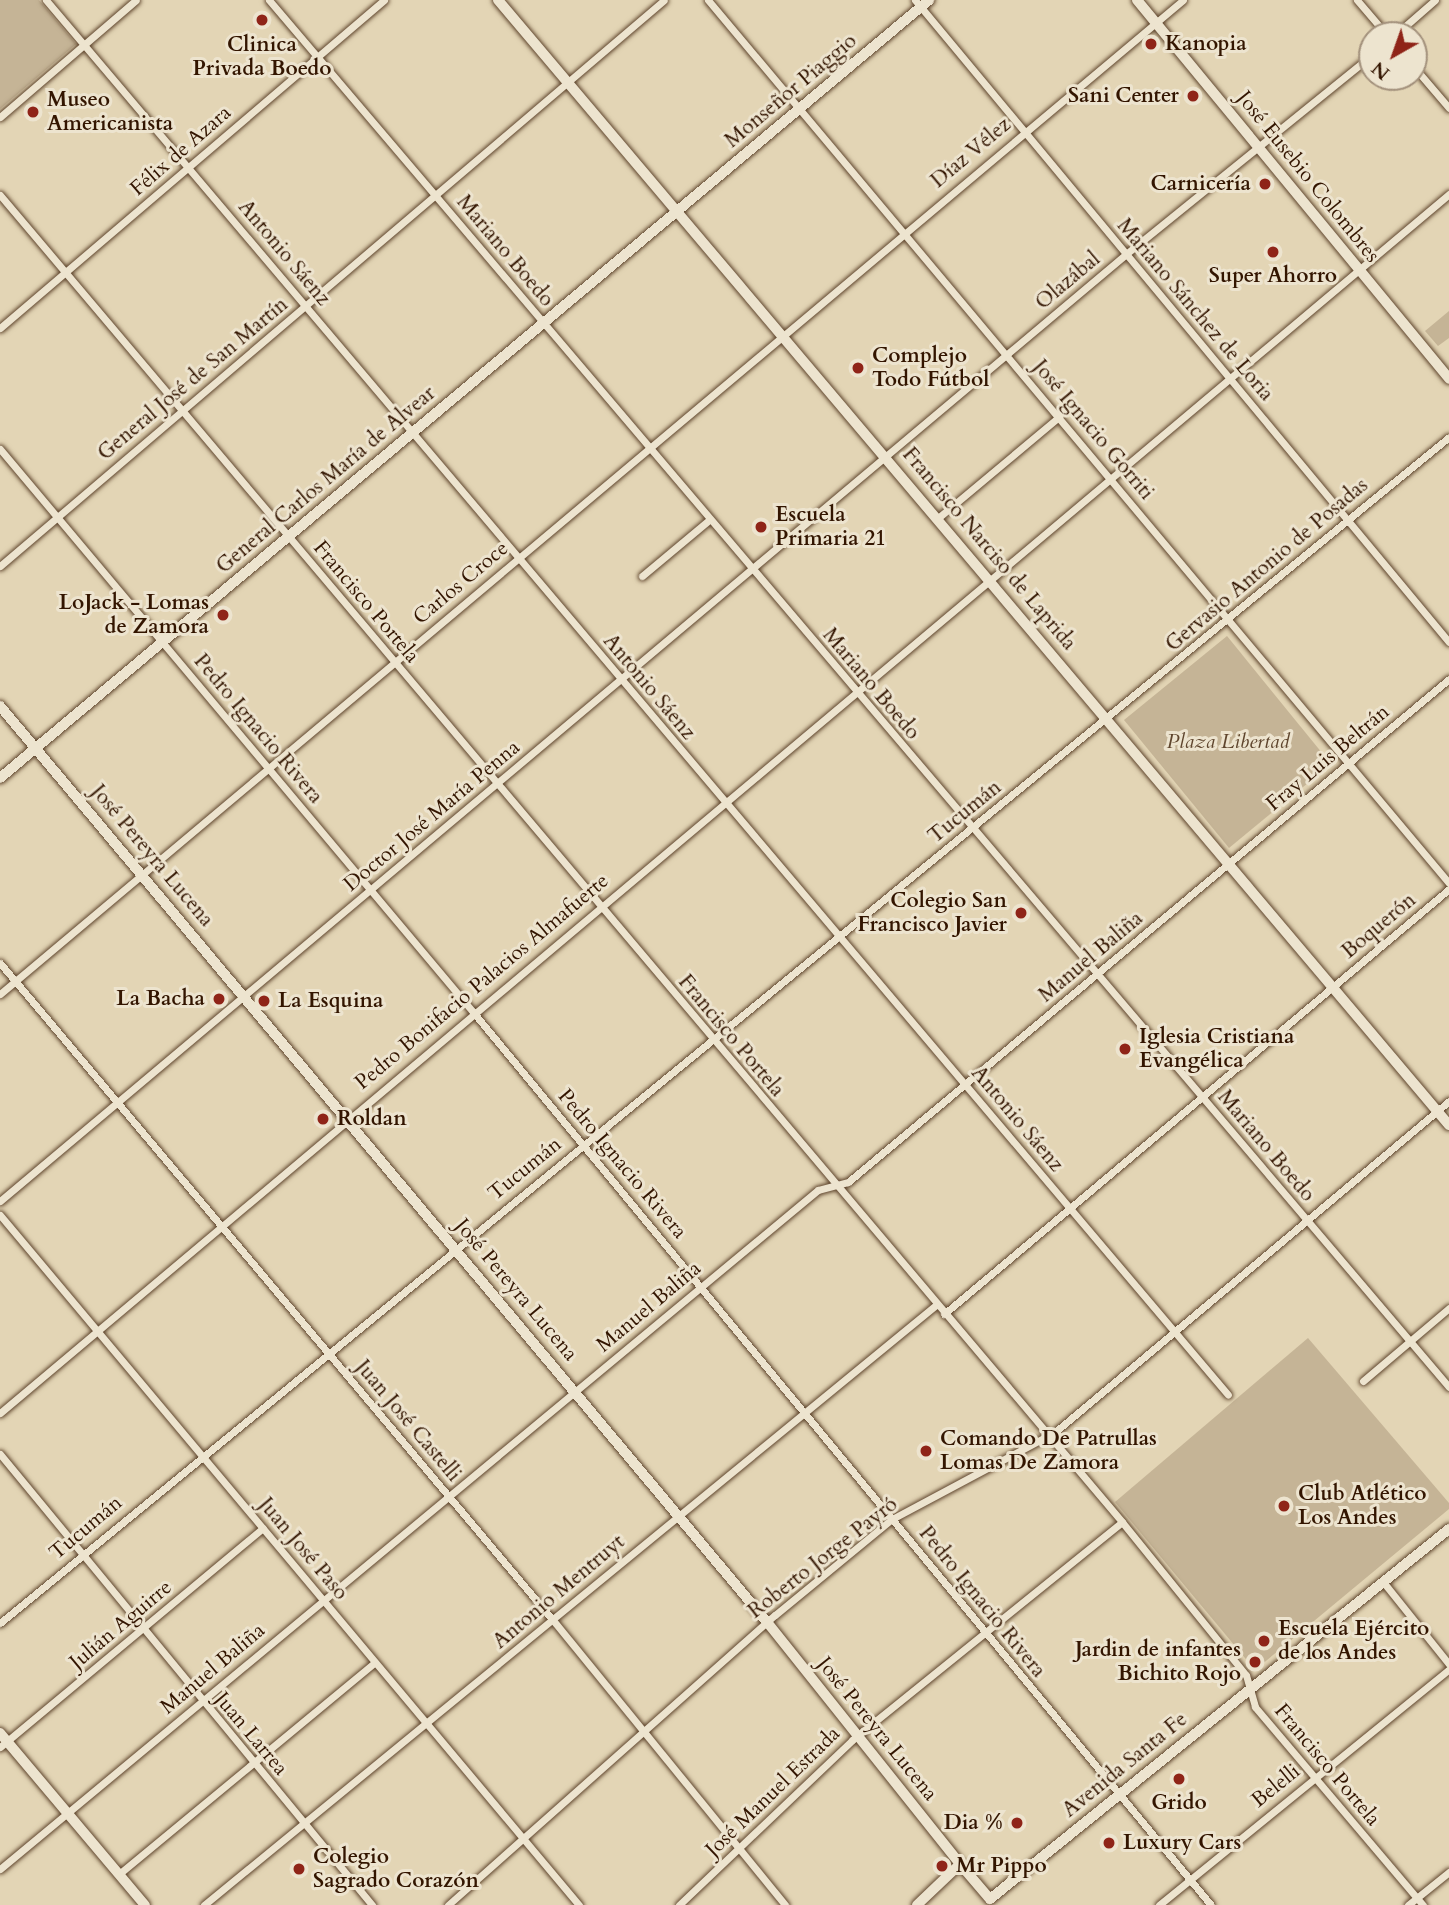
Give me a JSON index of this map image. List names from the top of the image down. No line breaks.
{"streets":{"main road":["José Pereyra Lucena","Avenida Santa Fe"],"street":["Monseñor Piaggio","Félix de Azara","Díaz Vélez","José Eusebio Colombres","Mariano Boedo","Antonio Sáenz","Olazábal","Mariano Sánchez de Loria","General José de San Martín","José Ignacio Gorriti","General Carlos María de Alvear","Francisco Narciso de Laprida","Gervasio Antonio de Posadas","Carlos Croce","Francisco Portela","Pedro Ignacio Rivera","Fray Luis Beltrán","Tucumán","Doctor José María Penna","Boquerón","Manuel Baliña","Pedro Bonifacio Palacios Almafuerte","Juan José Castelli","Juan José Paso","Roberto Jorge Payró","Antonio Mentruyt","Julián Aguirre","Juan Larrea","Belelli","José Manuel Estrada"]},"crossings":[["Monseñor Piaggio","Mariano Sánchez de Loria"],["Monseñor Piaggio","José Ignacio Gorriti"],["Monseñor Piaggio","General Carlos María de Alvear"],["Monseñor Piaggio","Francisco Narciso de Laprida"],["Félix de Azara","Mariano Boedo"],["Félix de Azara","Antonio Sáenz"],["Félix de Azara","Francisco Portela"],["Díaz Vélez","José Eusebio Colombres"],["Díaz Vélez","Mariano Sánchez de Loria"],["Díaz Vélez","José Ignacio Gorriti"],["Díaz Vélez","Francisco Narciso de Laprida"],["Díaz Vélez","Carlos Croce"],["José Eusebio Colombres","Olazábal"],["José Eusebio Colombres","Pedro Bonifacio Palacios Almafuerte"],["Mariano Boedo","General José de San Martín"],["Mariano Boedo","General Carlos María de Alvear"],["Mariano Boedo","Carlos Croce"],["Mariano Boedo","Tucumán"],["Mariano Boedo","Doctor José María Penna"],["Mariano Boedo","Manuel Baliña"],["Mariano Boedo","Pedro Bonifacio Palacios Almafuerte"],["Mariano Boedo","Roberto Jorge Payró"],["Antonio Sáenz","General José de San Martín"],["Antonio Sáenz","General Carlos María de Alvear"],["Antonio Sáenz","Carlos Croce"],["Antonio Sáenz","Tucumán"],["Antonio Sáenz","Doctor José María Penna"],["Antonio Sáenz","Manuel Baliña"],["Antonio Sáenz","Pedro Bonifacio Palacios Almafuerte"],["Antonio Sáenz","Roberto Jorge Payró"],["Olazábal","Mariano Sánchez de Loria"],["Olazábal","José Ignacio Gorriti"],["Olazábal","Francisco Narciso de Laprida"],["Olazábal","Doctor José María Penna"],["Mariano Sánchez de Loria","Gervasio Antonio de Posadas"],["Mariano Sánchez de Loria","Pedro Bonifacio Palacios Almafuerte"],["General José de San Martín","Francisco Narciso de Laprida"],["General José de San Martín","Francisco Portela"],["General José de San Martín","Pedro Ignacio Rivera"],["José Ignacio Gorriti","Gervasio Antonio de Posadas"],["José Ignacio Gorriti","Fray Luis Beltrán"],["José Ignacio Gorriti","Pedro Bonifacio Palacios Almafuerte"],["General Carlos María de Alvear","Francisco Narciso de Laprida"],["General Carlos María de Alvear","Francisco Portela"],["General Carlos María de Alvear","Pedro Ignacio Rivera"],["General Carlos María de Alvear","José Pereyra Lucena"],["Francisco Narciso de Laprida","Gervasio Antonio de Posadas"],["Francisco Narciso de Laprida","Carlos Croce"],["Francisco Narciso de Laprida","Fray Luis Beltrán"],["Francisco Narciso de Laprida","Tucumán"],["Francisco Narciso de Laprida","Doctor José María Penna"],["Francisco Narciso de Laprida","Boquerón"],["Francisco Narciso de Laprida","Manuel Baliña"],["Francisco Narciso de Laprida","Pedro Bonifacio Palacios Almafuerte"],["Francisco Narciso de Laprida","Roberto Jorge Payró"],["Gervasio Antonio de Posadas","Tucumán"],["Carlos Croce","Francisco Portela"],["Carlos Croce","Pedro Ignacio Rivera"],["Carlos Croce","José Pereyra Lucena"],["Carlos Croce","Juan José Castelli"],["Francisco Portela","Tucumán"],["Francisco Portela","Doctor José María Penna"],["Francisco Portela","Manuel Baliña"],["Francisco Portela","Pedro Bonifacio Palacios Almafuerte"],["Francisco Portela","Roberto Jorge Payró"],["Francisco Portela","Antonio Mentruyt"],["Francisco Portela","Avenida Santa Fe"],["Francisco Portela","Belelli"],["Francisco Portela","José Manuel Estrada"],["Pedro Ignacio Rivera","Tucumán"],["Pedro Ignacio Rivera","Doctor José María Penna"],["Pedro Ignacio Rivera","Manuel Baliña"],["Pedro Ignacio Rivera","Pedro Bonifacio Palacios Almafuerte"],["Pedro Ignacio Rivera","Roberto Jorge Payró"],["Pedro Ignacio Rivera","Antonio Mentruyt"],["Pedro Ignacio Rivera","Avenida Santa Fe"],["Pedro Ignacio Rivera","Belelli"],["Pedro Ignacio Rivera","José Manuel Estrada"],["Fray Luis Beltrán","Manuel Baliña"],["Tucumán","José Pereyra Lucena"],["Tucumán","Juan José Castelli"],["Tucumán","Juan José Paso"],["Tucumán","Juan Larrea"],["Doctor José María Penna","José Pereyra Lucena"],["Doctor José María Penna","Juan José Castelli"],["José Pereyra Lucena","Manuel Baliña"],["José Pereyra Lucena","Pedro Bonifacio Palacios Almafuerte"],["José Pereyra Lucena","Roberto Jorge Payró"],["José Pereyra Lucena","Antonio Mentruyt"],["José Pereyra Lucena","Avenida Santa Fe"],["José Pereyra Lucena","José Manuel Estrada"],["Manuel Baliña","Juan José Castelli"],["Manuel Baliña","Juan José Paso"],["Manuel Baliña","Juan Larrea"],["Pedro Bonifacio Palacios Almafuerte","Juan José Castelli"],["Pedro Bonifacio Palacios Almafuerte","Juan José Paso"],["Juan José Castelli","Roberto Jorge Payró"],["Juan José Castelli","Antonio Mentruyt"],["Juan José Castelli","José Manuel Estrada"],["Juan José Paso","Roberto Jorge Payró"],["Juan José Paso","Antonio Mentruyt"],["Juan José Paso","Julián Aguirre"],["Antonio Mentruyt","Juan Larrea"],["Julián Aguirre","Juan Larrea"]],"parks":["Plaza Libertad"],"places":["Clinica Privada Boedo","Kanopia","Sani Center","Museo Americanista","Carnicería","Super Ahorro","Complejo Todo Fútbol","Escuela Primaria 21","LoJack - Lomas de Zamora","Colegio San Francisco Javier","La Bacha","La Esquina","Iglesia Cristiana Evangélica","Roldan","Comando De Patrullas Lomas De Zamora","Club Atlético Los Andes","Escuela Ejército de los Andes","Jardin de infantes Bichito Rojo","Grido","Dia %","Luxury Cars","Mr Pippo","Colegio Sagrado Corazón"],"north":"bottom left"}
